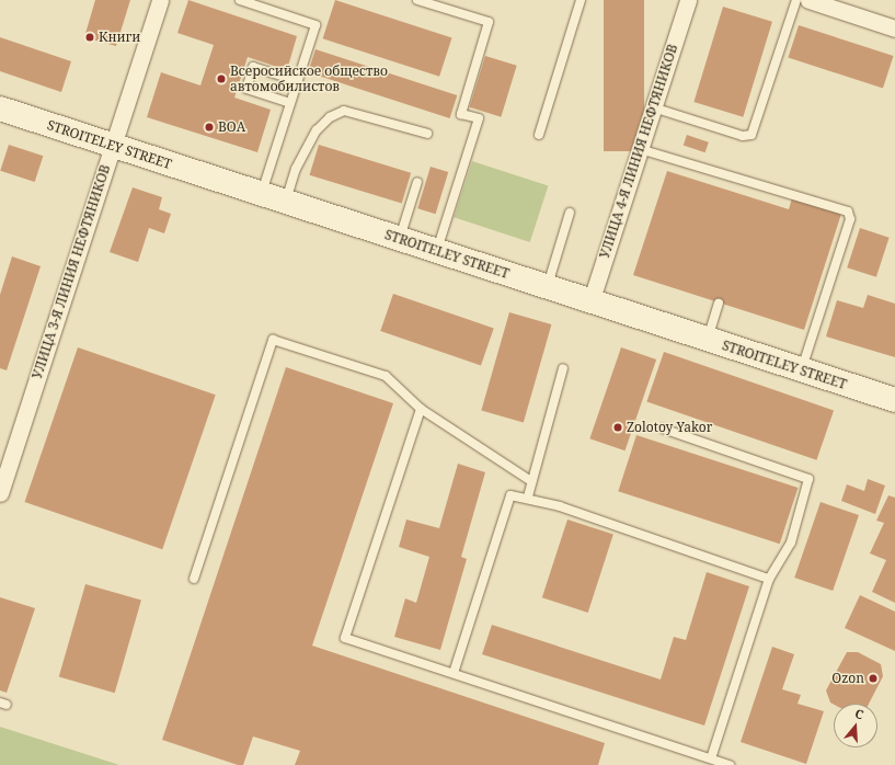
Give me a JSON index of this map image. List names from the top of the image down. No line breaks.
{"streets":{"street":["STROITELEY STREET","УЛИЦА 4-Я ЛИНИЯ НЕФТЯНИКОВ","УЛИЦА 3-Я ЛИНИЯ НЕФТЯНИКОВ"]},"crossings":[["STROITELEY STREET","УЛИЦА 4-Я ЛИНИЯ НЕФТЯНИКОВ"],["STROITELEY STREET","УЛИЦА 3-Я ЛИНИЯ НЕФТЯНИКОВ"]],"places":["Книги","Всеросийское общество автомобилистов","ВОА","Zolotoy Yakor","Ozon"],"north":"top"}
